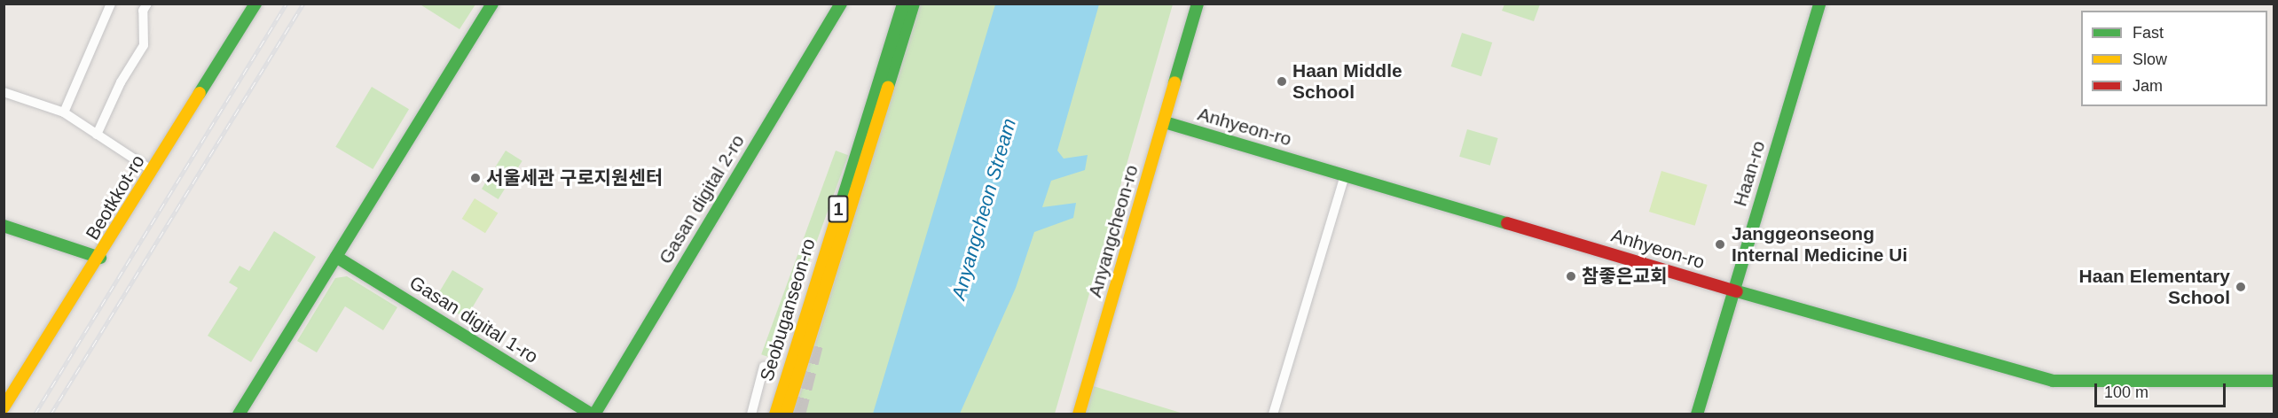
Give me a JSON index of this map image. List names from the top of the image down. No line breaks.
{"streets":{"street":["Anhyeon-ro","Haan-ro","Beotkkot-ro","Gasan digital 2-ro","1","Anyangcheon-ro","Seobuganseon-ro","Gasan digital 1-ro"]},"crossings":[["Anhyeon-ro","Haan-ro"],["Anhyeon-ro","Anyangcheon-ro"],["Gasan digital 2-ro","Gasan digital 1-ro"]],"water":["Anyangcheon Stream"],"places":["Haan Middle School","서울세관 구로지원센터","Janggeonseong Internal Medicine Ui","참좋은교회","Haan Elementary School"],"legend":["Fast","Slow","Jam"],"scale_bar":"100 m"}
